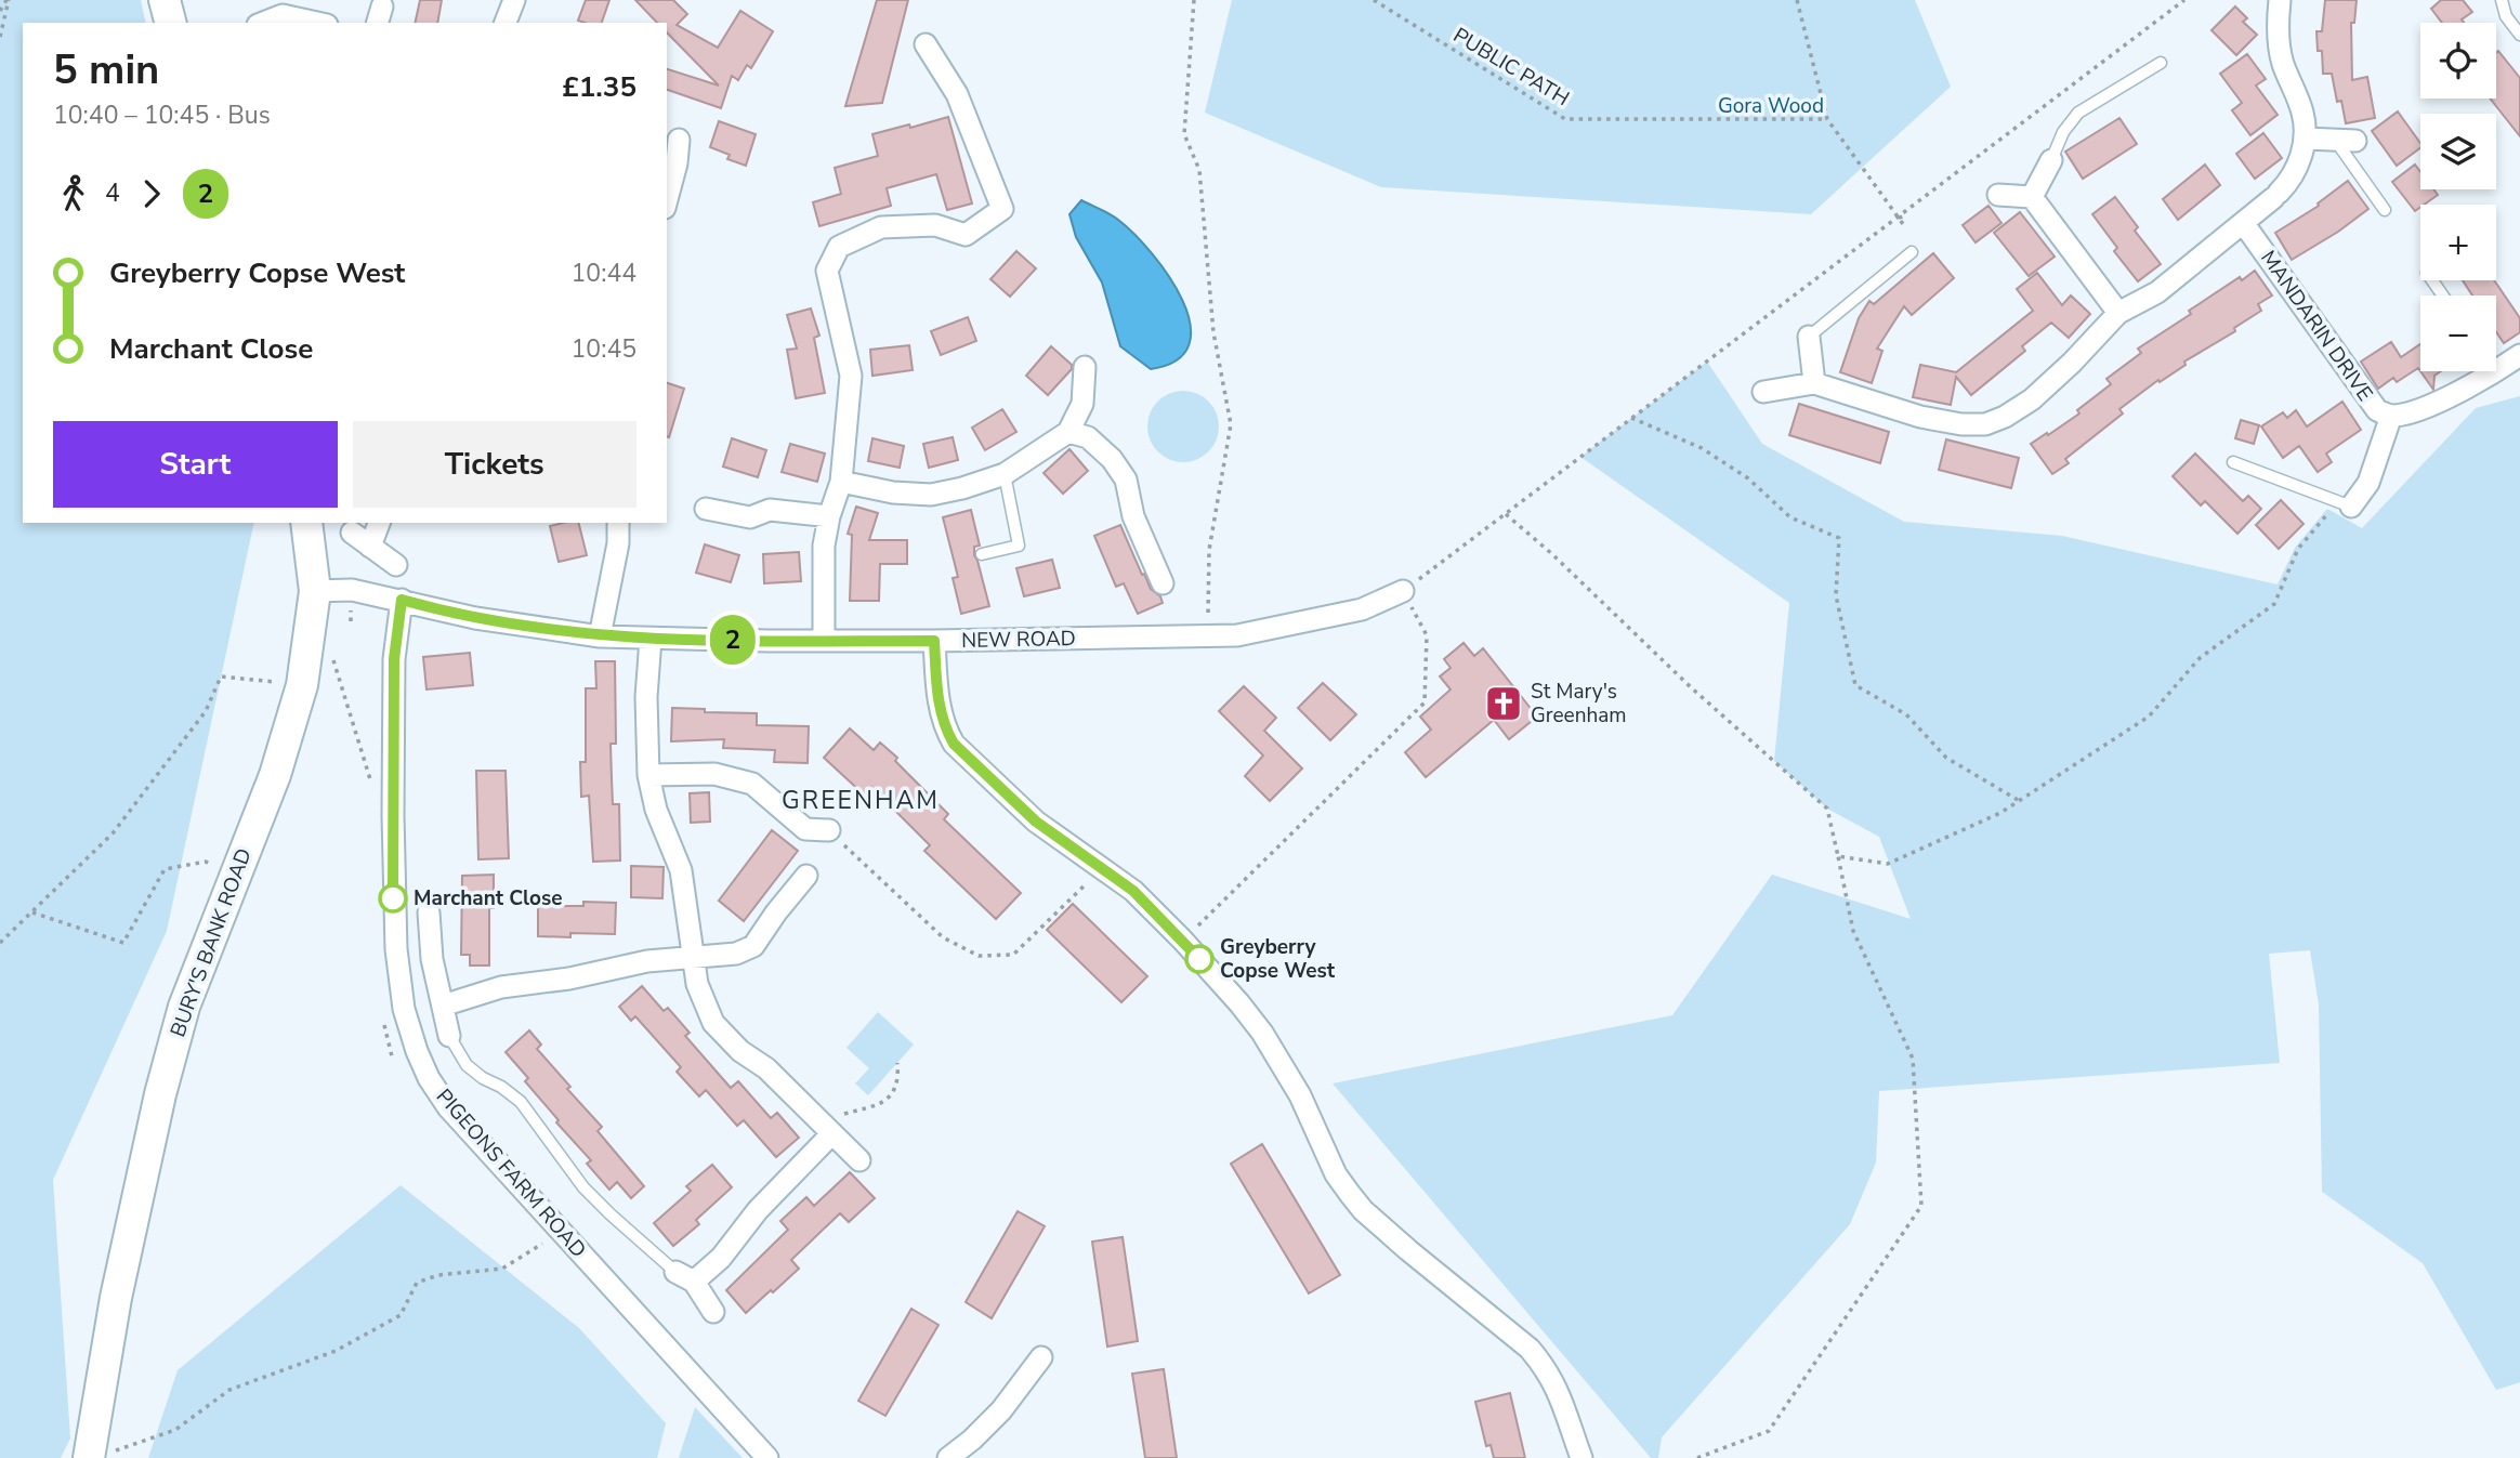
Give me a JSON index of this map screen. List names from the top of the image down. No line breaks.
{"streets":{"street":["MANDARIN DRIVE","NEW ROAD","BURY'S BANK ROAD","PIGEONS FARM ROAD"],"path":["PUBLIC PATH"]},"crossings":[["NEW ROAD","BURY'S BANK ROAD"],["NEW ROAD","PIGEONS FARM ROAD"]],"districts":["GREENHAM"],"parks":["Gora Wood"],"places":{"church":["St Mary's Greenham"],"other":["Marchant Close","Greyberry Copse West"]},"lines":["bus line 2"],"page":{"on_map":"2","map_buttons":["+","−"],"heading":["5 min","10:40 – 10:45 · Bus","£1.35"],"legs":["4","2"],"list":[{"name":"Greyberry Copse West","value":"10:44"},{"name":"Marchant Close","value":"10:45"}],"buttons":["Start","Tickets"]}}
